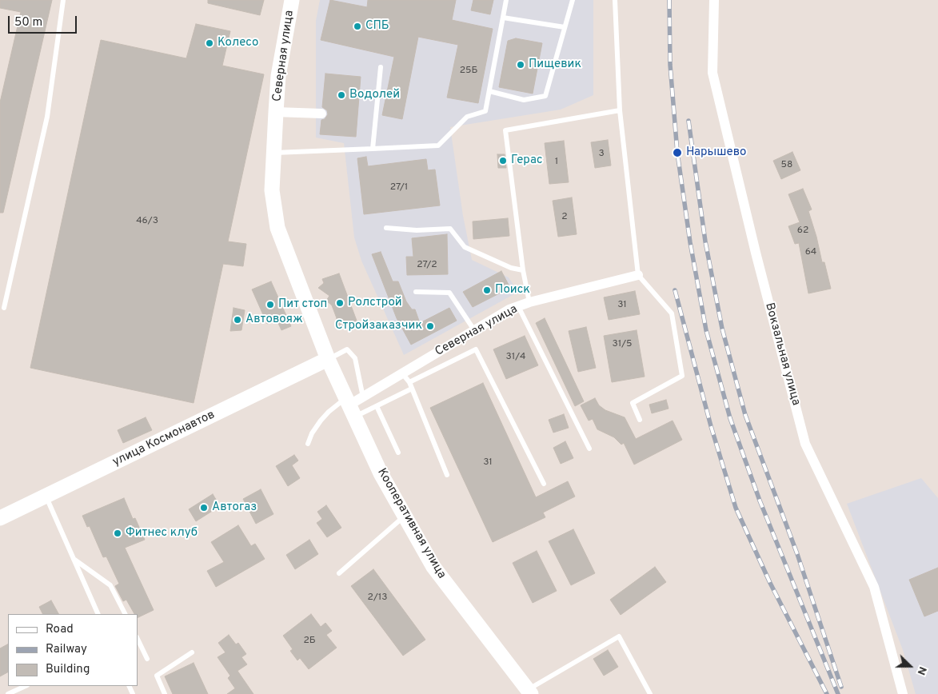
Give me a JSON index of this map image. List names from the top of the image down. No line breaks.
{"streets":{"main road":["Северная улица","улица Космонавтов","Кооперативная улица"],"street":["Вокзальная улица"]},"crossings":[["Северная улица","улица Космонавтов"],["Северная улица","Кооперативная улица"],["улица Космонавтов","Кооперативная улица"]],"places":["СПБ","Колесо","Пищевик","Водолей","Нарышево","Герас","Поиск","Ролстрой","Пит стоп","Автовояж","Стройзаказчик","Автогаз","Фитнес клуб"],"house_numbers":["25Б","3","1","58","27/1","2","46/3","62","64","27/2","31","31/5","31/4","31","2/13","2Б"],"legend":["Road","Railway","Building"],"scale_bar":"50 m","north":"right"}
